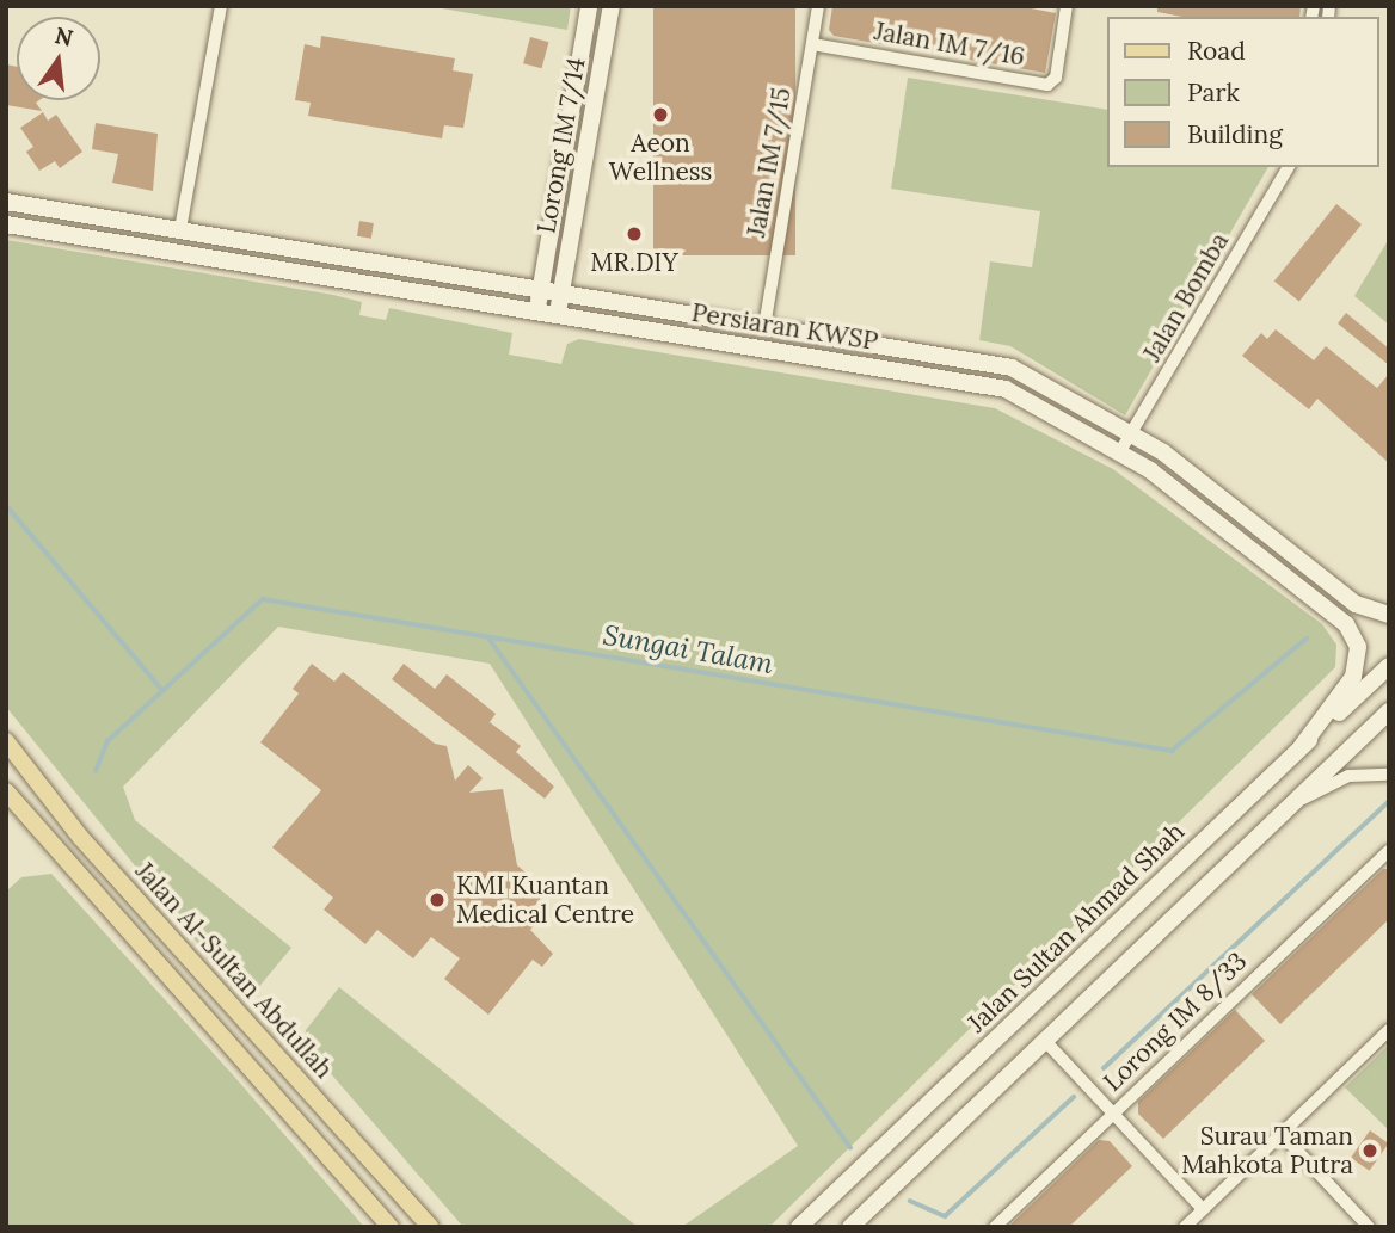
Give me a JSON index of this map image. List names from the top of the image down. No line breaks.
{"streets":{"main road":["Jalan Al-Sultan Abdullah"],"street":["Jalan IM 7/16","Lorong IM 7/14","Jalan IM 7/15","Jalan Bomba","Persiaran KWSP","Jalan Sultan Ahmad Shah","Lorong IM 8/33"]},"crossings":[["Jalan IM 7/16","Jalan IM 7/15"],["Lorong IM 7/14","Persiaran KWSP"],["Jalan IM 7/15","Persiaran KWSP"],["Jalan Bomba","Persiaran KWSP"],["Persiaran KWSP","Jalan Sultan Ahmad Shah"]],"water":["Sungai Talam"],"places":["Aeon Wellness","MR.DIY","KMI Kuantan Medical Centre","Surau Taman Mahkota Putra"],"legend":["Road","Park","Building"],"north":"top"}
